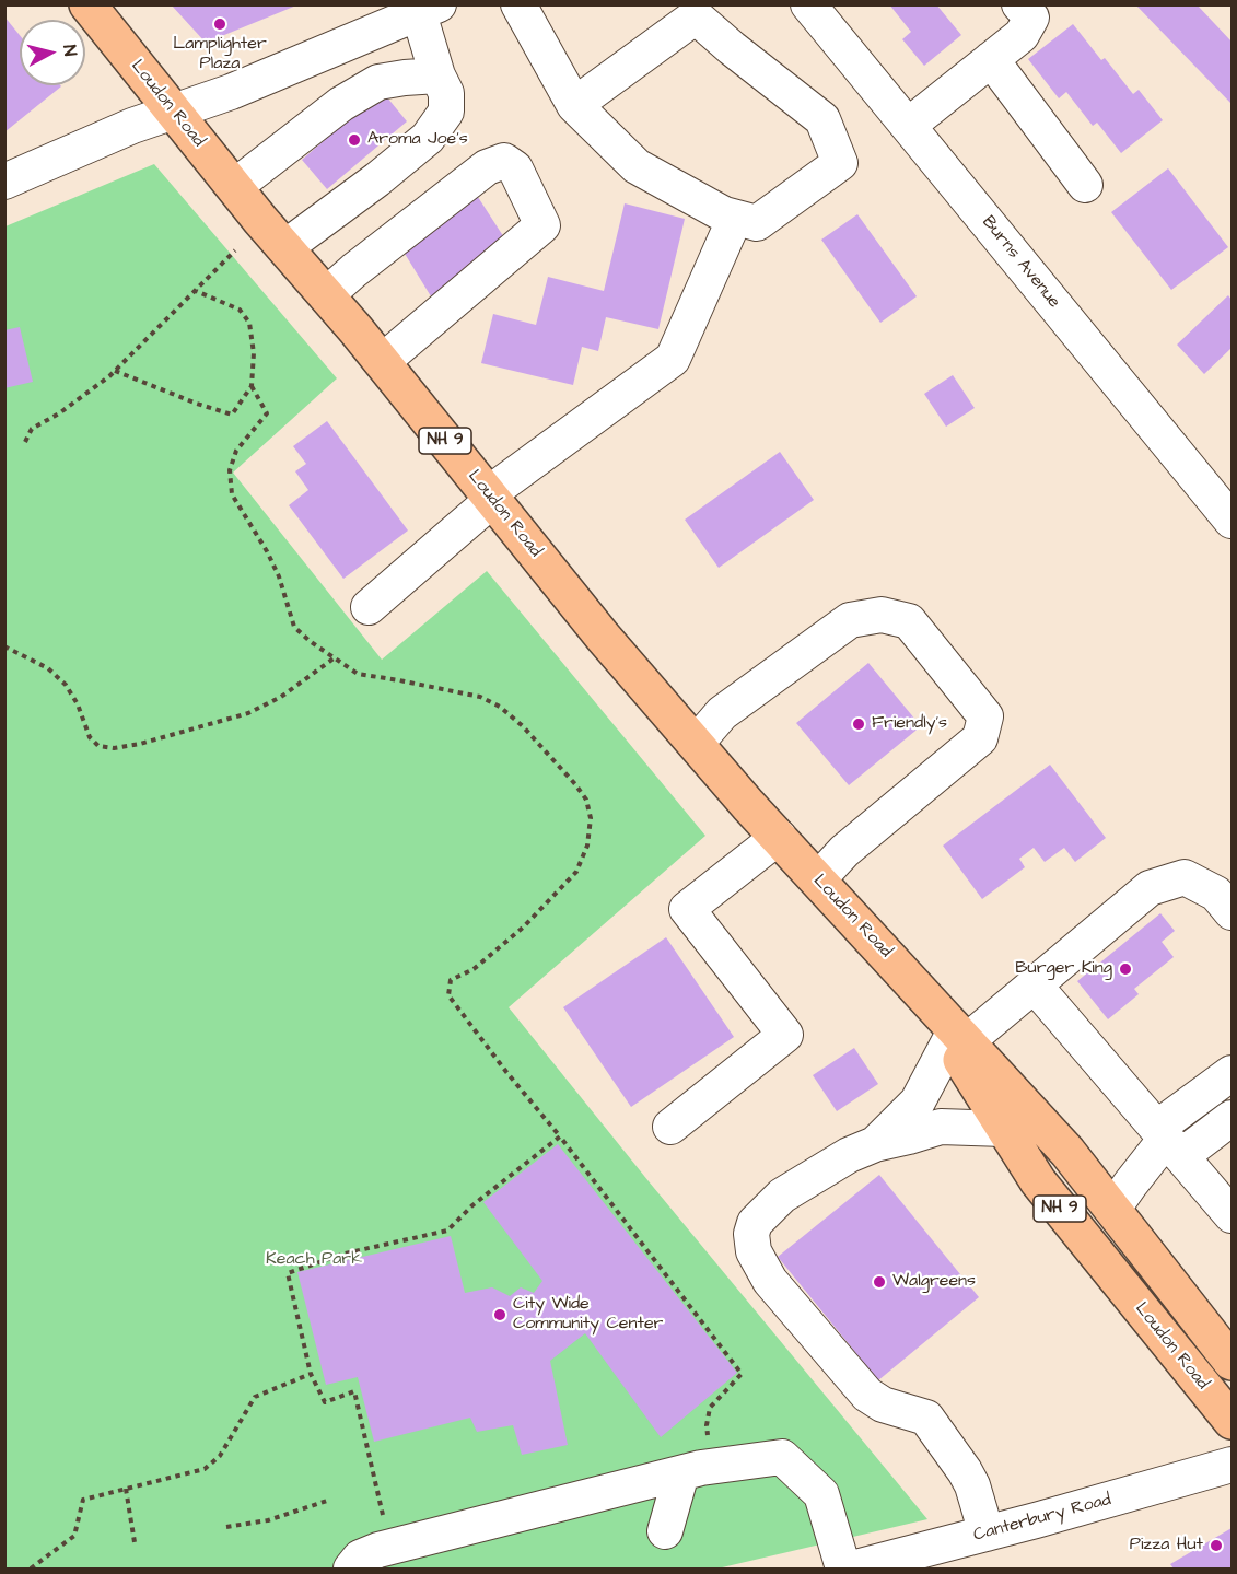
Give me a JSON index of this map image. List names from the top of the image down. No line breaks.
{"streets":{"main road":["Loudon Road","NH 9"],"street":["Burns Avenue","Canterbury Road"]},"parks":["Keach Park"],"places":["Lamplighter Plaza","Aroma Joe's","Friendly's","Burger King","Walgreens","City Wide Community Center","Pizza Hut"],"north":"right"}
